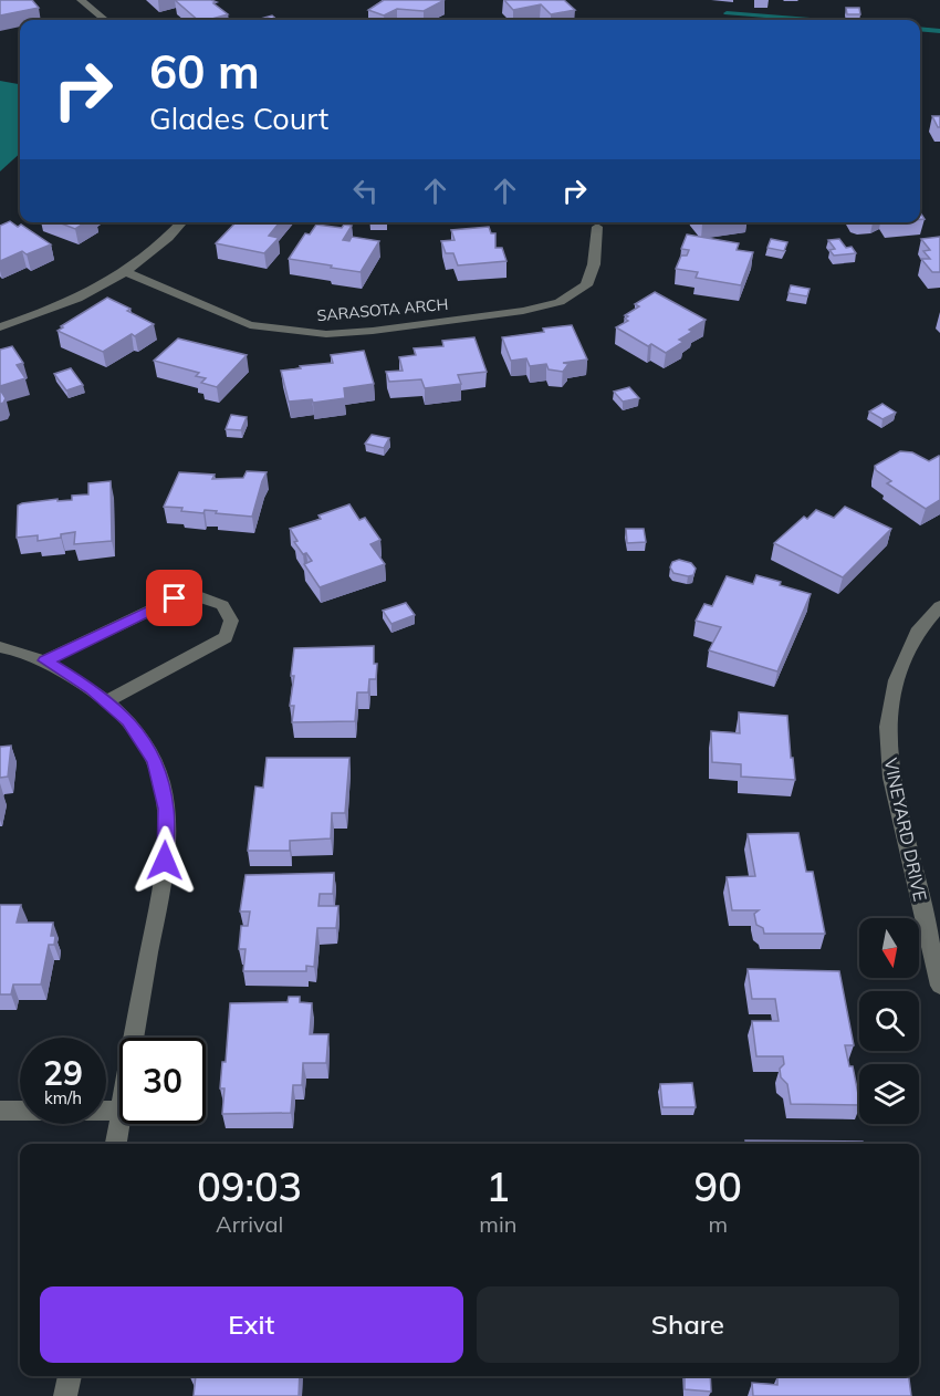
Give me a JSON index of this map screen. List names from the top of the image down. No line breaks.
{"streets":{"street":["SARASOTA ARCH","VINEYARD DRIVE"]},"north":"bottom","page":{"turn":["60 m","Glades Court"],"speed":"29 km/h","limit":"30","eta":["09:03","Arrival","1","min","90","m"],"buttons":["Exit","Share"]}}
